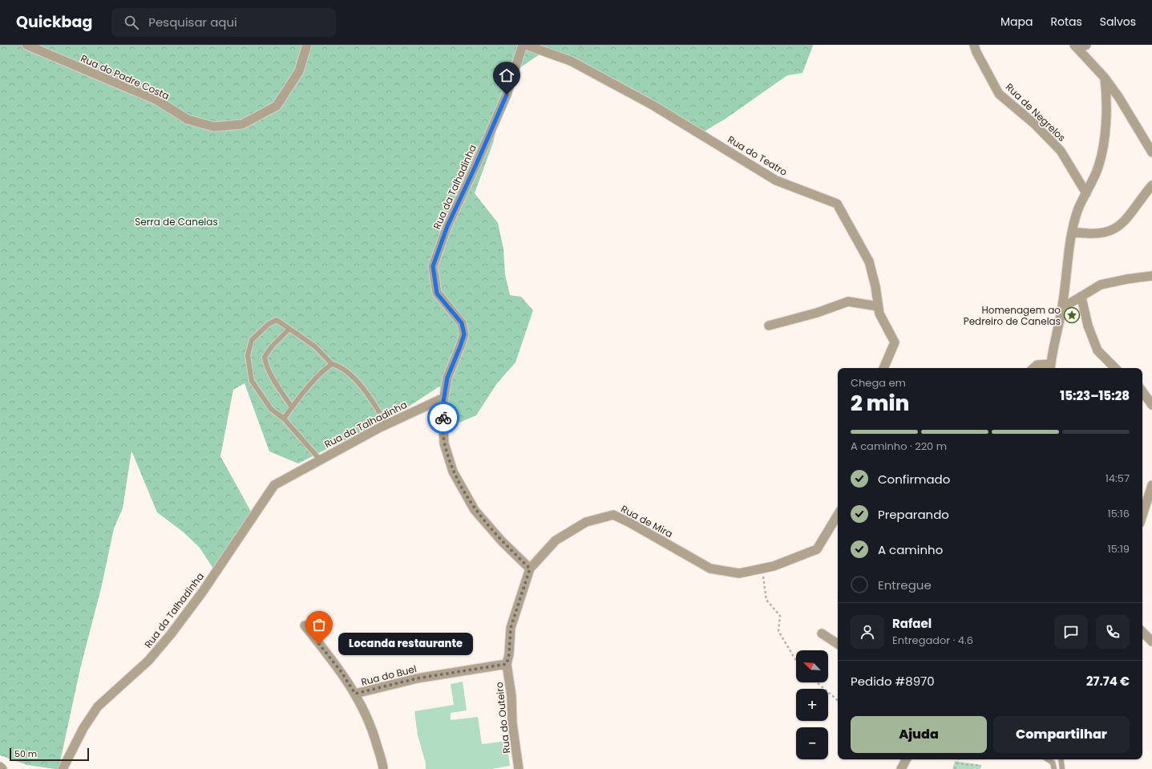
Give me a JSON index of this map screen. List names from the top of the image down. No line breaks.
{"streets":{"street":["Rua do Padre Costa","Rua de Negrelos","Rua do Teatro","Rua da Talhadinha","Rua de Mira","Rua do Buel","Rua do Outeiro"]},"crossings":[["Rua de Mira","Rua do Buel"],["Rua de Mira","Rua do Outeiro"],["Rua do Buel","Rua do Outeiro"]],"parks":["Serra de Canelas"],"places":{"place":["Homenagem ao Pedreiro de Canelas"],"other":["Locanda restaurante"]},"scale_bar":"50 m","north":"top left","page":{"header":"Quickbag","search":"Pesquisar aqui","nav":["Mapa","Rotas","Salvos"],"heading":["2 min","Chega em","15:23–15:28"],"panel":["Rafael","Entregador · 4.6","Pedido #8970","27.74 €"],"bar":"A caminho · 220 m","list":[["Confirmado","14:57"],["Preparando","15:16"],["A caminho","15:19"],"Entregue"],"bubble":"Locanda restaurante","map_buttons":["+","−"],"buttons":["Ajuda","Compartilhar"],"scale":"50 m"}}
